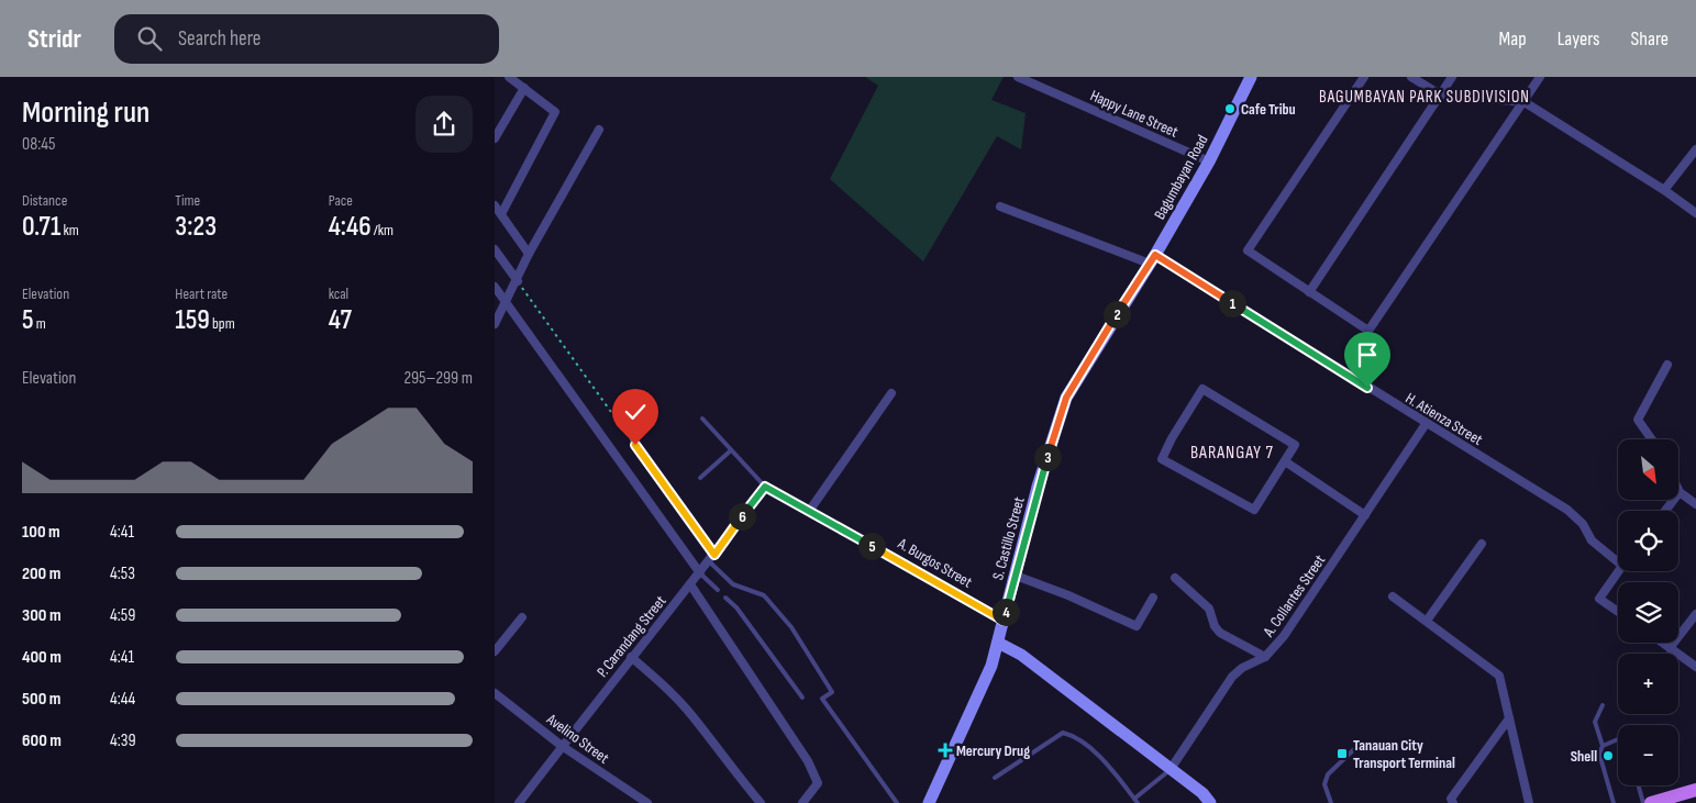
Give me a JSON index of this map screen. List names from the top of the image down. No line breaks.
{"streets":{"street":["Happy Lane Street","Bagumbayan Road","H. Atienza Street","S. Castillo Street","A. Burgos Street","A. Collantes Street","P. Carandang Street","Avelino Street"]},"crossings":[["Happy Lane Street","Bagumbayan Road"],["Bagumbayan Road","H. Atienza Street"],["Bagumbayan Road","S. Castillo Street"],["H. Atienza Street","A. Collantes Street"],["S. Castillo Street","A. Burgos Street"],["A. Burgos Street","P. Carandang Street"],["P. Carandang Street","Avelino Street"]],"districts":["BAGUMBAYAN PARK SUBDIVISION","BARANGAY 7"],"places":{"other":["Cafe Tribu","Shell"],"health":["Mercury Drug"],"transit":["Tanauan City Transport Terminal"]},"north":"bottom right","page":{"header":"Stridr","search":"Search here","nav":["Map","Layers","Share"],"heading":["Morning run","08:45"],"stats":[["Distance","0.71 km"],["Time","3:23"],["Pace","4:46 /km"],["Elevation","5 m"],["Heart rate","159 bpm"],["kcal","47"]],"pins":["1","2","3","6","5","4"],"chart":["Elevation","295–299 m"],"map_buttons":["+","−"],"list":[{"name":"100 m","note":"4:41"},{"name":"200 m","note":"4:53"},{"name":"300 m","note":"4:59"},{"name":"400 m","note":"4:41"},{"name":"500 m","note":"4:44"},{"name":"600 m","note":"4:39"}]}}
